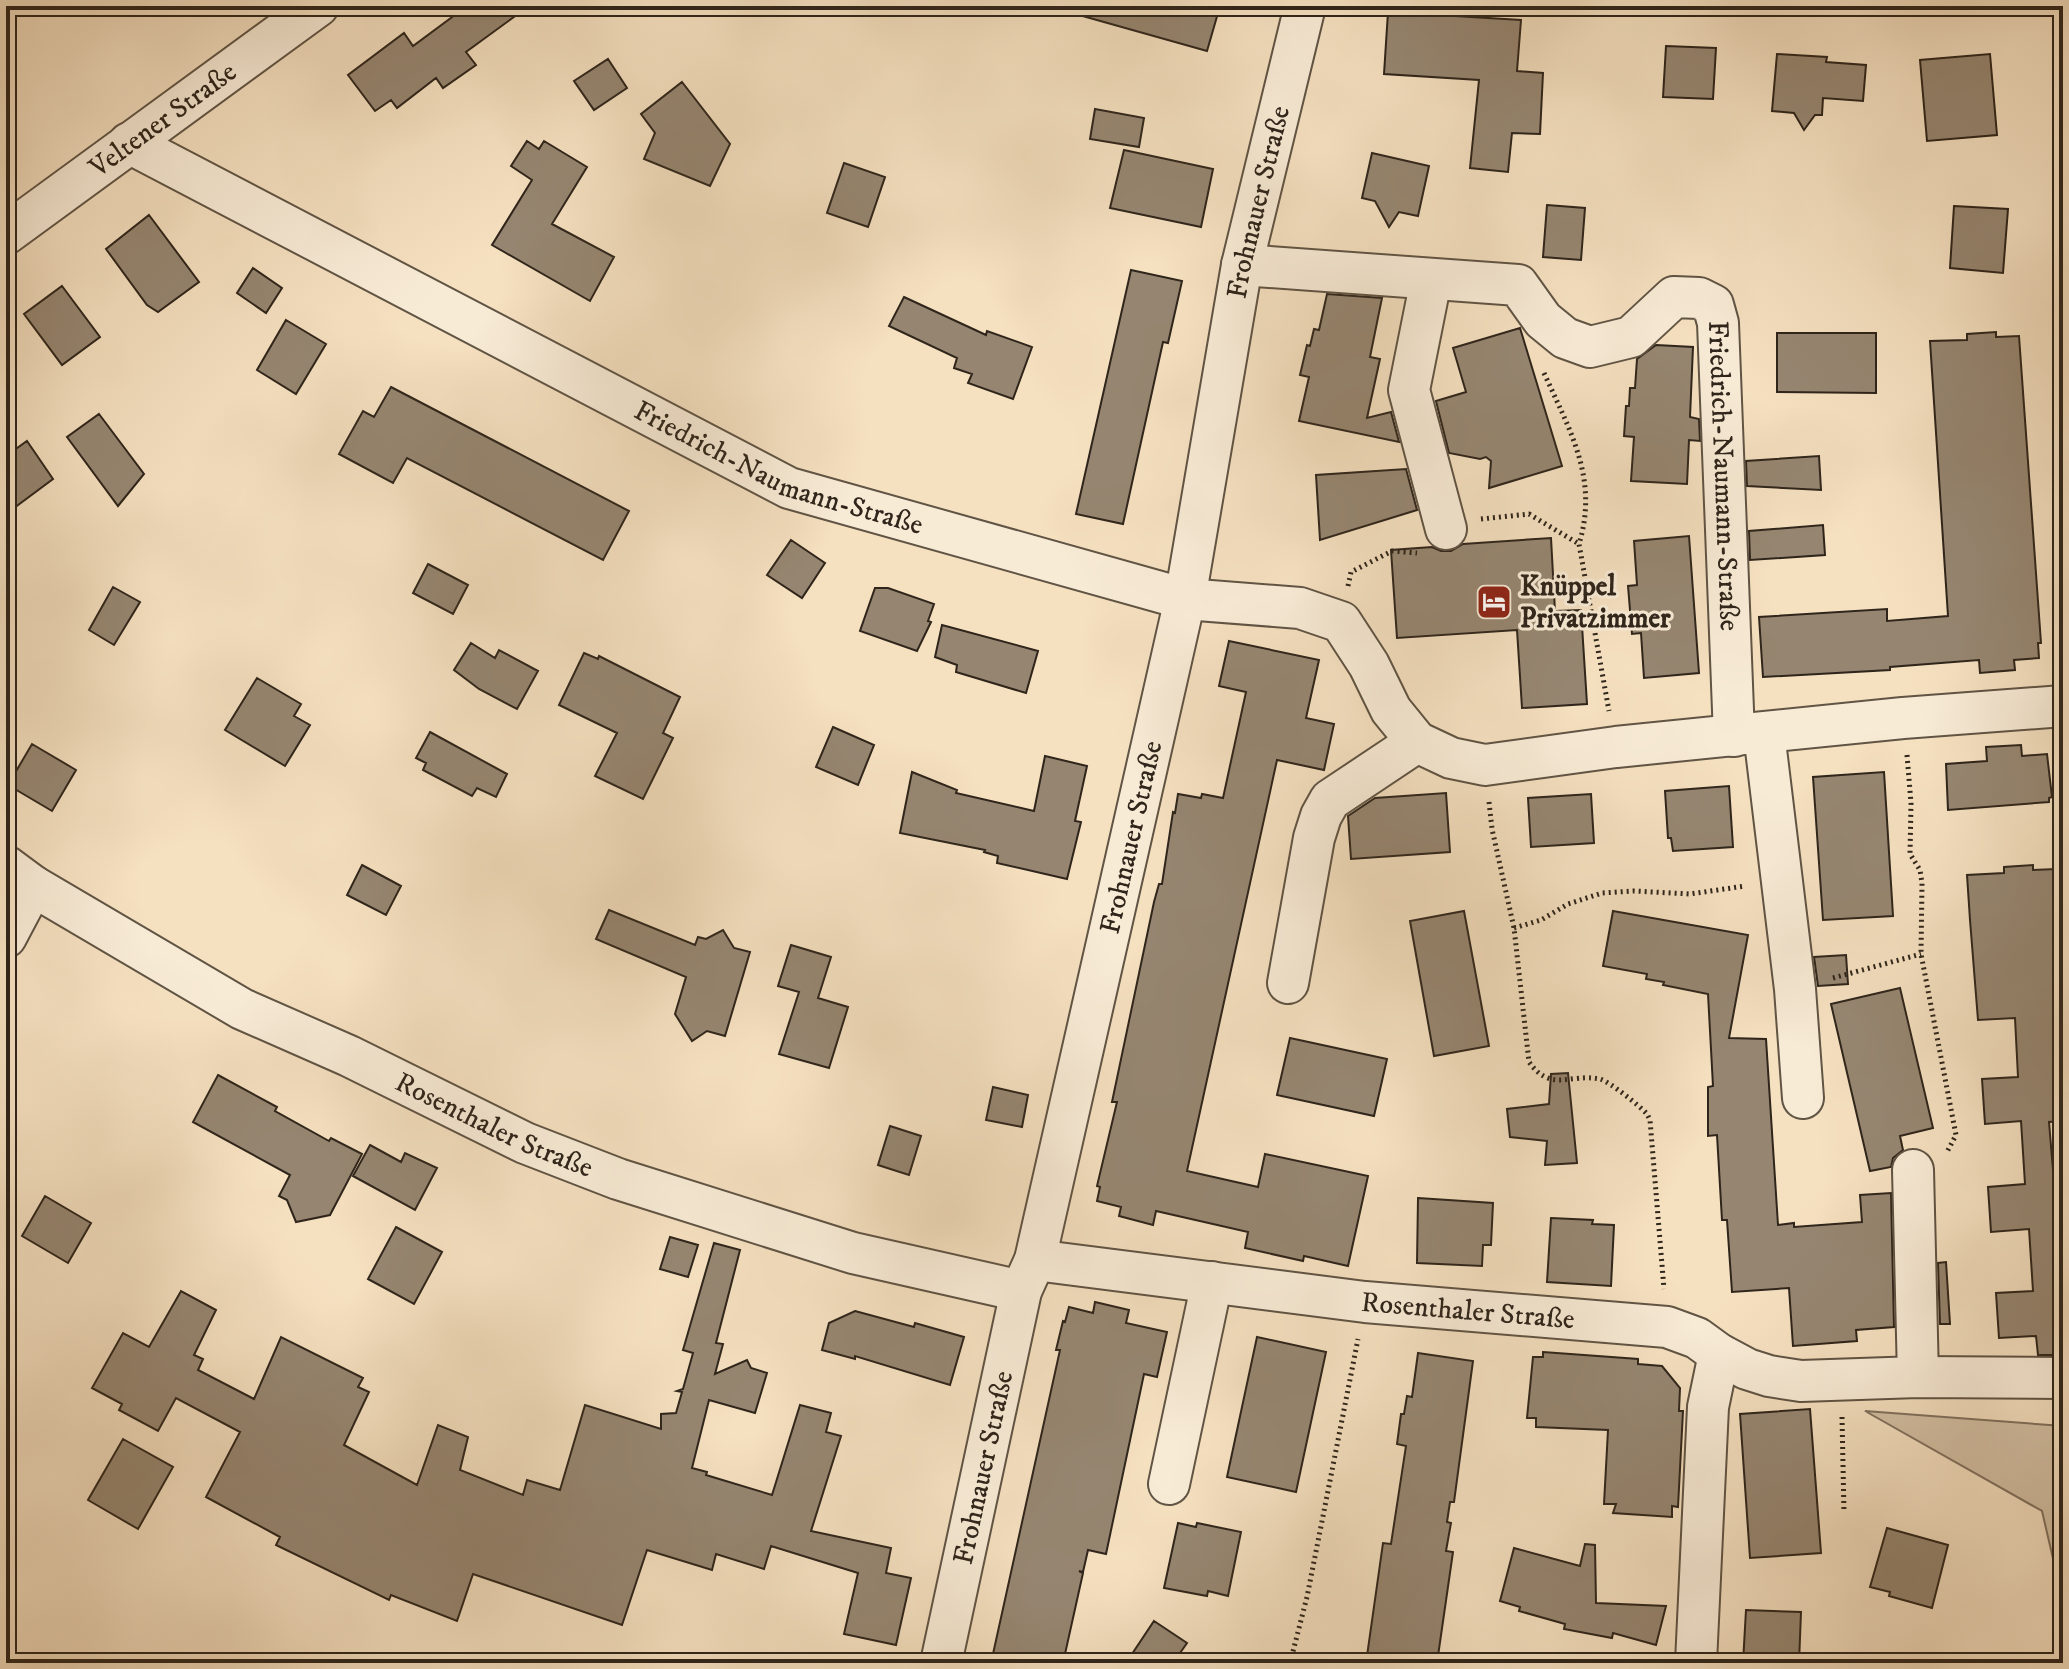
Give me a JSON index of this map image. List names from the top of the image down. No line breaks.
{"streets":{"street":["Veltener Straße","Frohnauer Straße","Friedrich-Naumann-Straße","Rosenthaler Straße"]},"crossings":[["Veltener Straße","Friedrich-Naumann-Straße"],["Frohnauer Straße","Friedrich-Naumann-Straße"],["Frohnauer Straße","Rosenthaler Straße"]],"places":{"hotel":["Knüppel Privatzimmer"]}}
